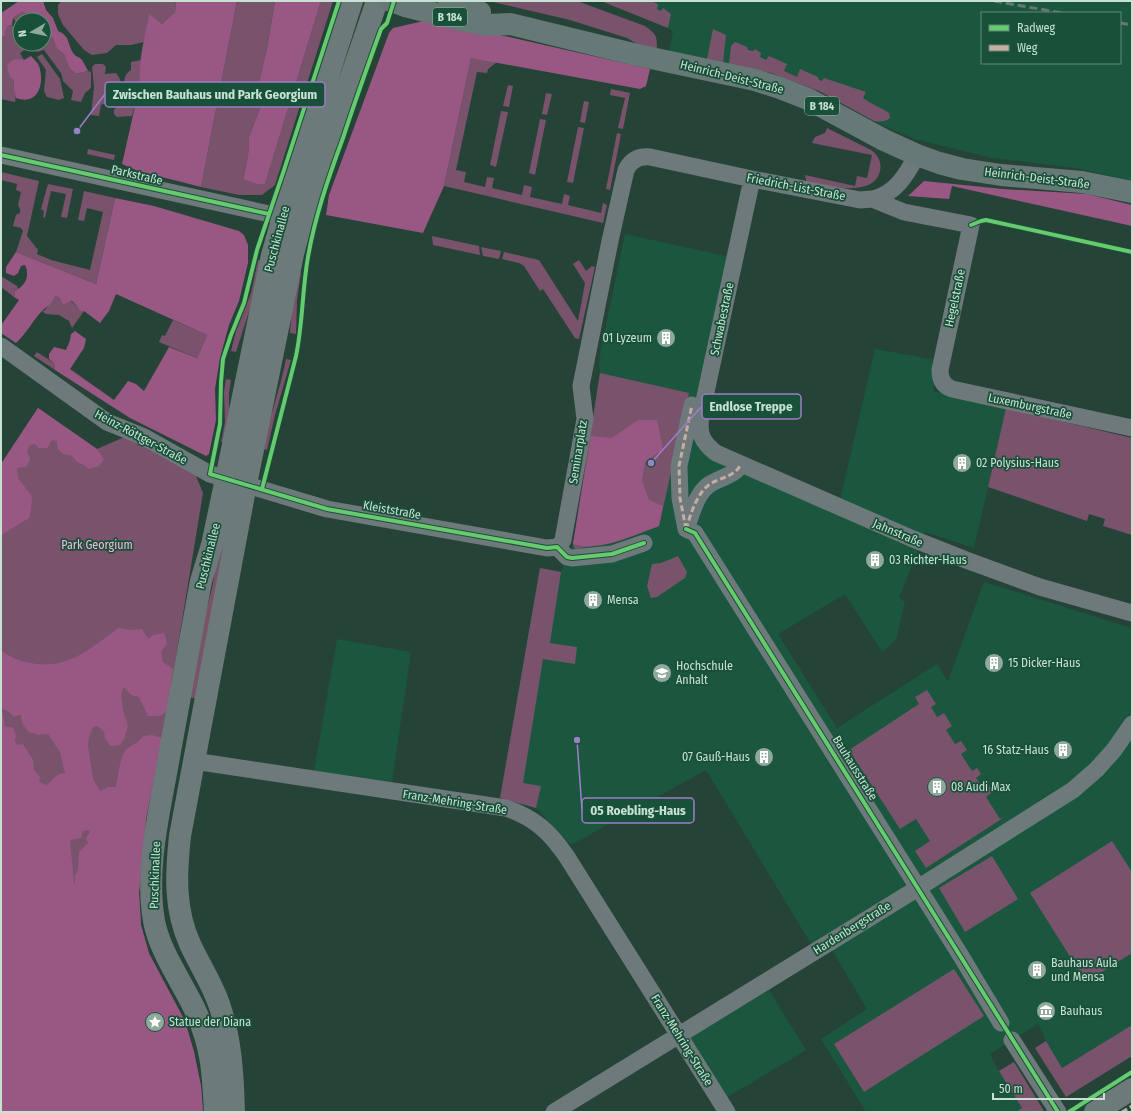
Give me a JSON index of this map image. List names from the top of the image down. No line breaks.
{"streets":{"main road":["B 184","Heinrich-Deist-Straße","Puschkinallee"],"street":["Parkstraße","Friedrich-List-Straße","Hegelstraße","Schwabestraße","Luxemburgstraße","Heinz-Röttger-Straße","Seminarplatz","Kleiststraße","Jahnstraße","Bauhausstraße","Franz-Mehring-Straße","Hardenbergstraße"]},"crossings":[["Parkstraße","Puschkinallee"],["Friedrich-List-Straße","Hegelstraße"],["Friedrich-List-Straße","Schwabestraße"],["Friedrich-List-Straße","Seminarplatz"],["Puschkinallee","Heinz-Röttger-Straße"],["Puschkinallee","Kleiststraße"],["Puschkinallee","Franz-Mehring-Straße"],["Hegelstraße","Luxemburgstraße"],["Schwabestraße","Jahnstraße"],["Heinz-Röttger-Straße","Kleiststraße"],["Seminarplatz","Kleiststraße"],["Bauhausstraße","Hardenbergstraße"],["Franz-Mehring-Straße","Hardenbergstraße"]],"parks":["Park Georgium"],"places":{"other":["Zwischen Bauhaus und Park Georgium","Endlose Treppe","05 Roebling-Haus"],"building":["01 Lyzeum","02 Polysius-Haus","03 Richter-Haus","Mensa","15 Dicker-Haus","16 Statz-Haus","07 Gauß-Haus","08 Audi Max","Bauhaus Aula und Mensa"],"school or university":["Hochschule Anhalt"],"museum":["Bauhaus"],"place":["Statue der Diana"]},"legend":["Radweg","Weg"],"scale_bar":"50 m","north":"left"}
